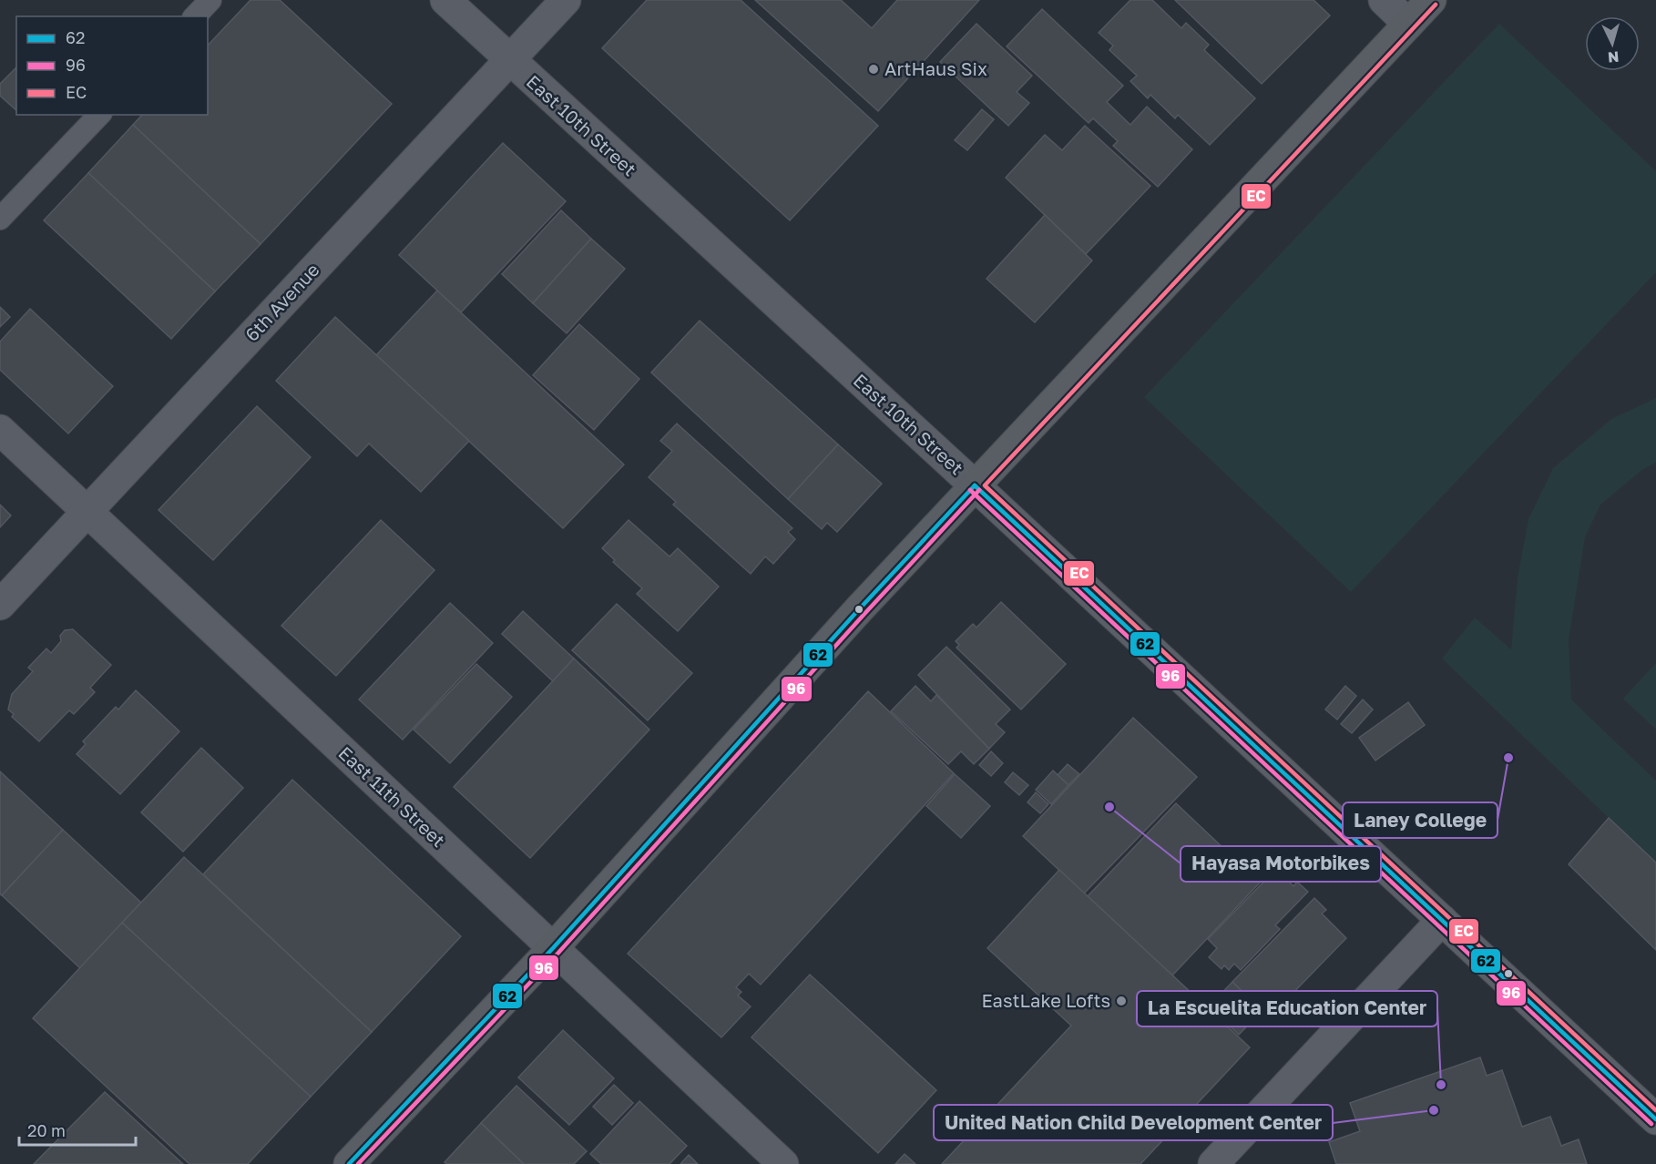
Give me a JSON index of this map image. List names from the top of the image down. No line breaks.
{"streets":{"street":["East 10th Street","6th Avenue","East 11th Street"]},"crossings":[["East 10th Street","6th Avenue"],["6th Avenue","East 11th Street"]],"places":["ArtHaus Six","Laney College","Hayasa Motorbikes","EastLake Lofts","La Escuelita Education Center","United Nation Child Development Center"],"lines":["transit line EC","transit line 62","transit line 96"],"legend":["62","96","EC"],"scale_bar":"20 m","north":"bottom"}
